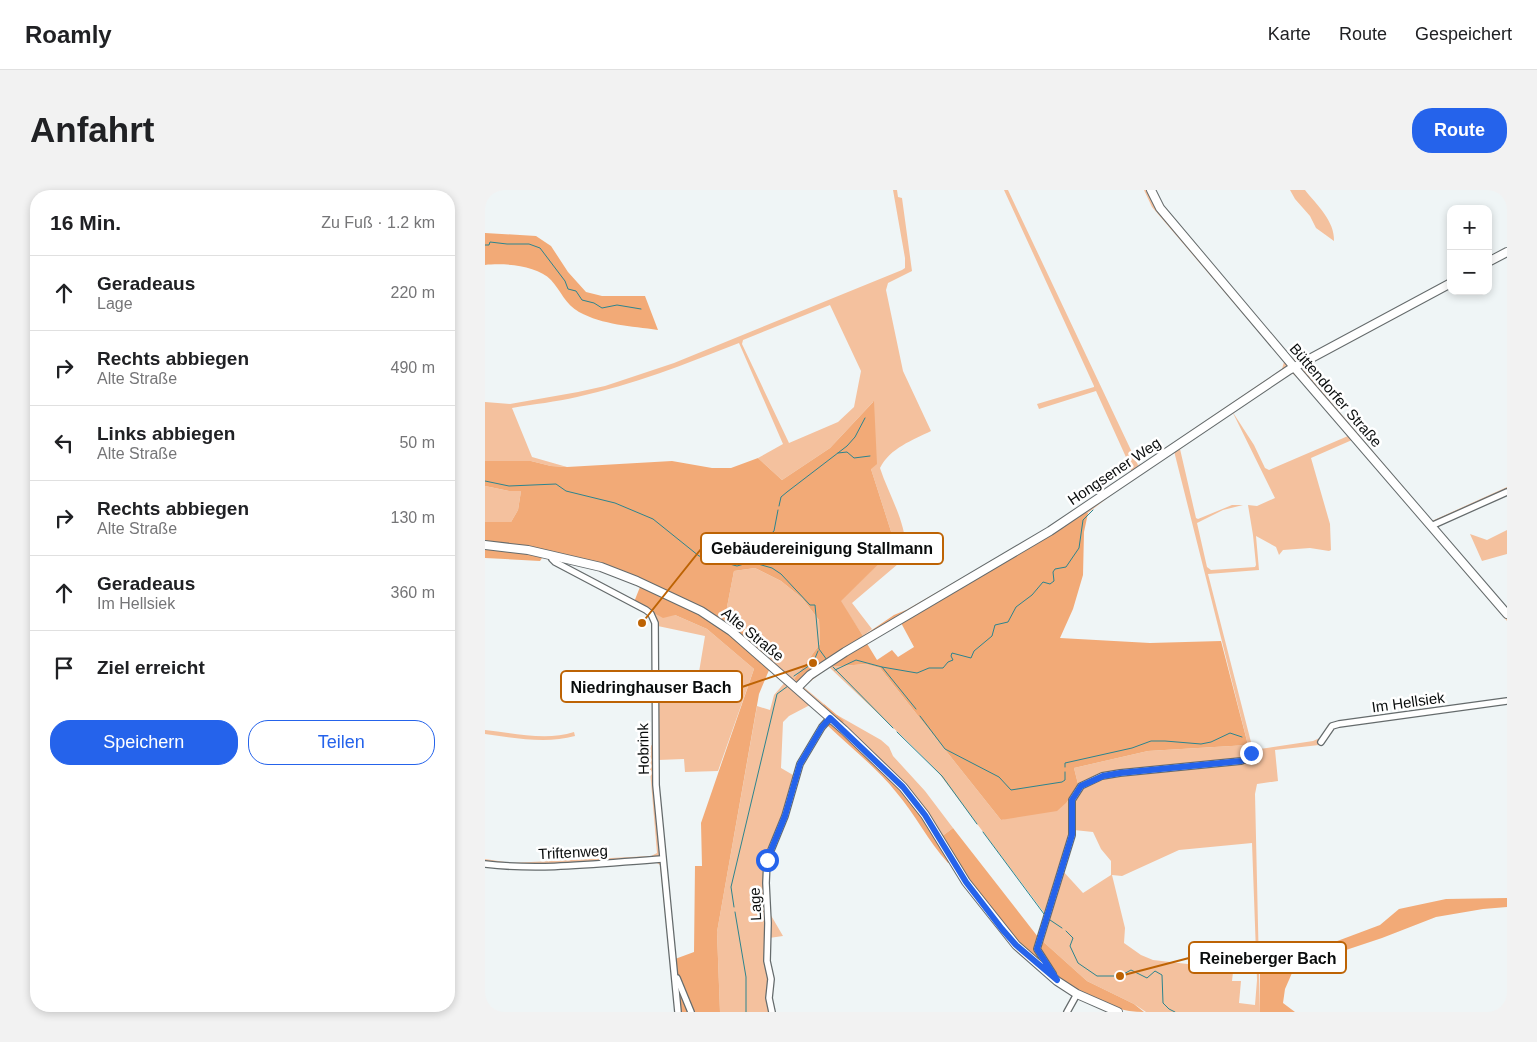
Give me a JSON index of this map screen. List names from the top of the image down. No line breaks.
{"streets":{"street":["Büttendorfer Straße","Hongsener Weg","Alte Straße","Im Hellsiek","Hobrink","Triftenweg","Lage"]},"crossings":[["Büttendorfer Straße","Hongsener Weg"],["Hongsener Weg","Alte Straße"],["Alte Straße","Hobrink"],["Alte Straße","Lage"],["Hobrink","Triftenweg"]],"places":["Gebäudereinigung Stallmann","Niedringhauser Bach","Reineberger Bach"],"page":{"header":"Roamly","nav":["Karte","Route","Gespeichert"],"buttons":["Route",["Speichern","Teilen"]],"title":"Anfahrt","heading":["16 Min.","Zu Fuß · 1.2 km"],"map_buttons":["+","−"],"list":[["Geradeaus","Lage","220 m"],["Rechts abbiegen","Alte Straße","490 m"],["Links abbiegen","Alte Straße","50 m"],["Rechts abbiegen","Alte Straße","130 m"],["Geradeaus","Im Hellsiek","360 m"],"Ziel erreicht"]}}
